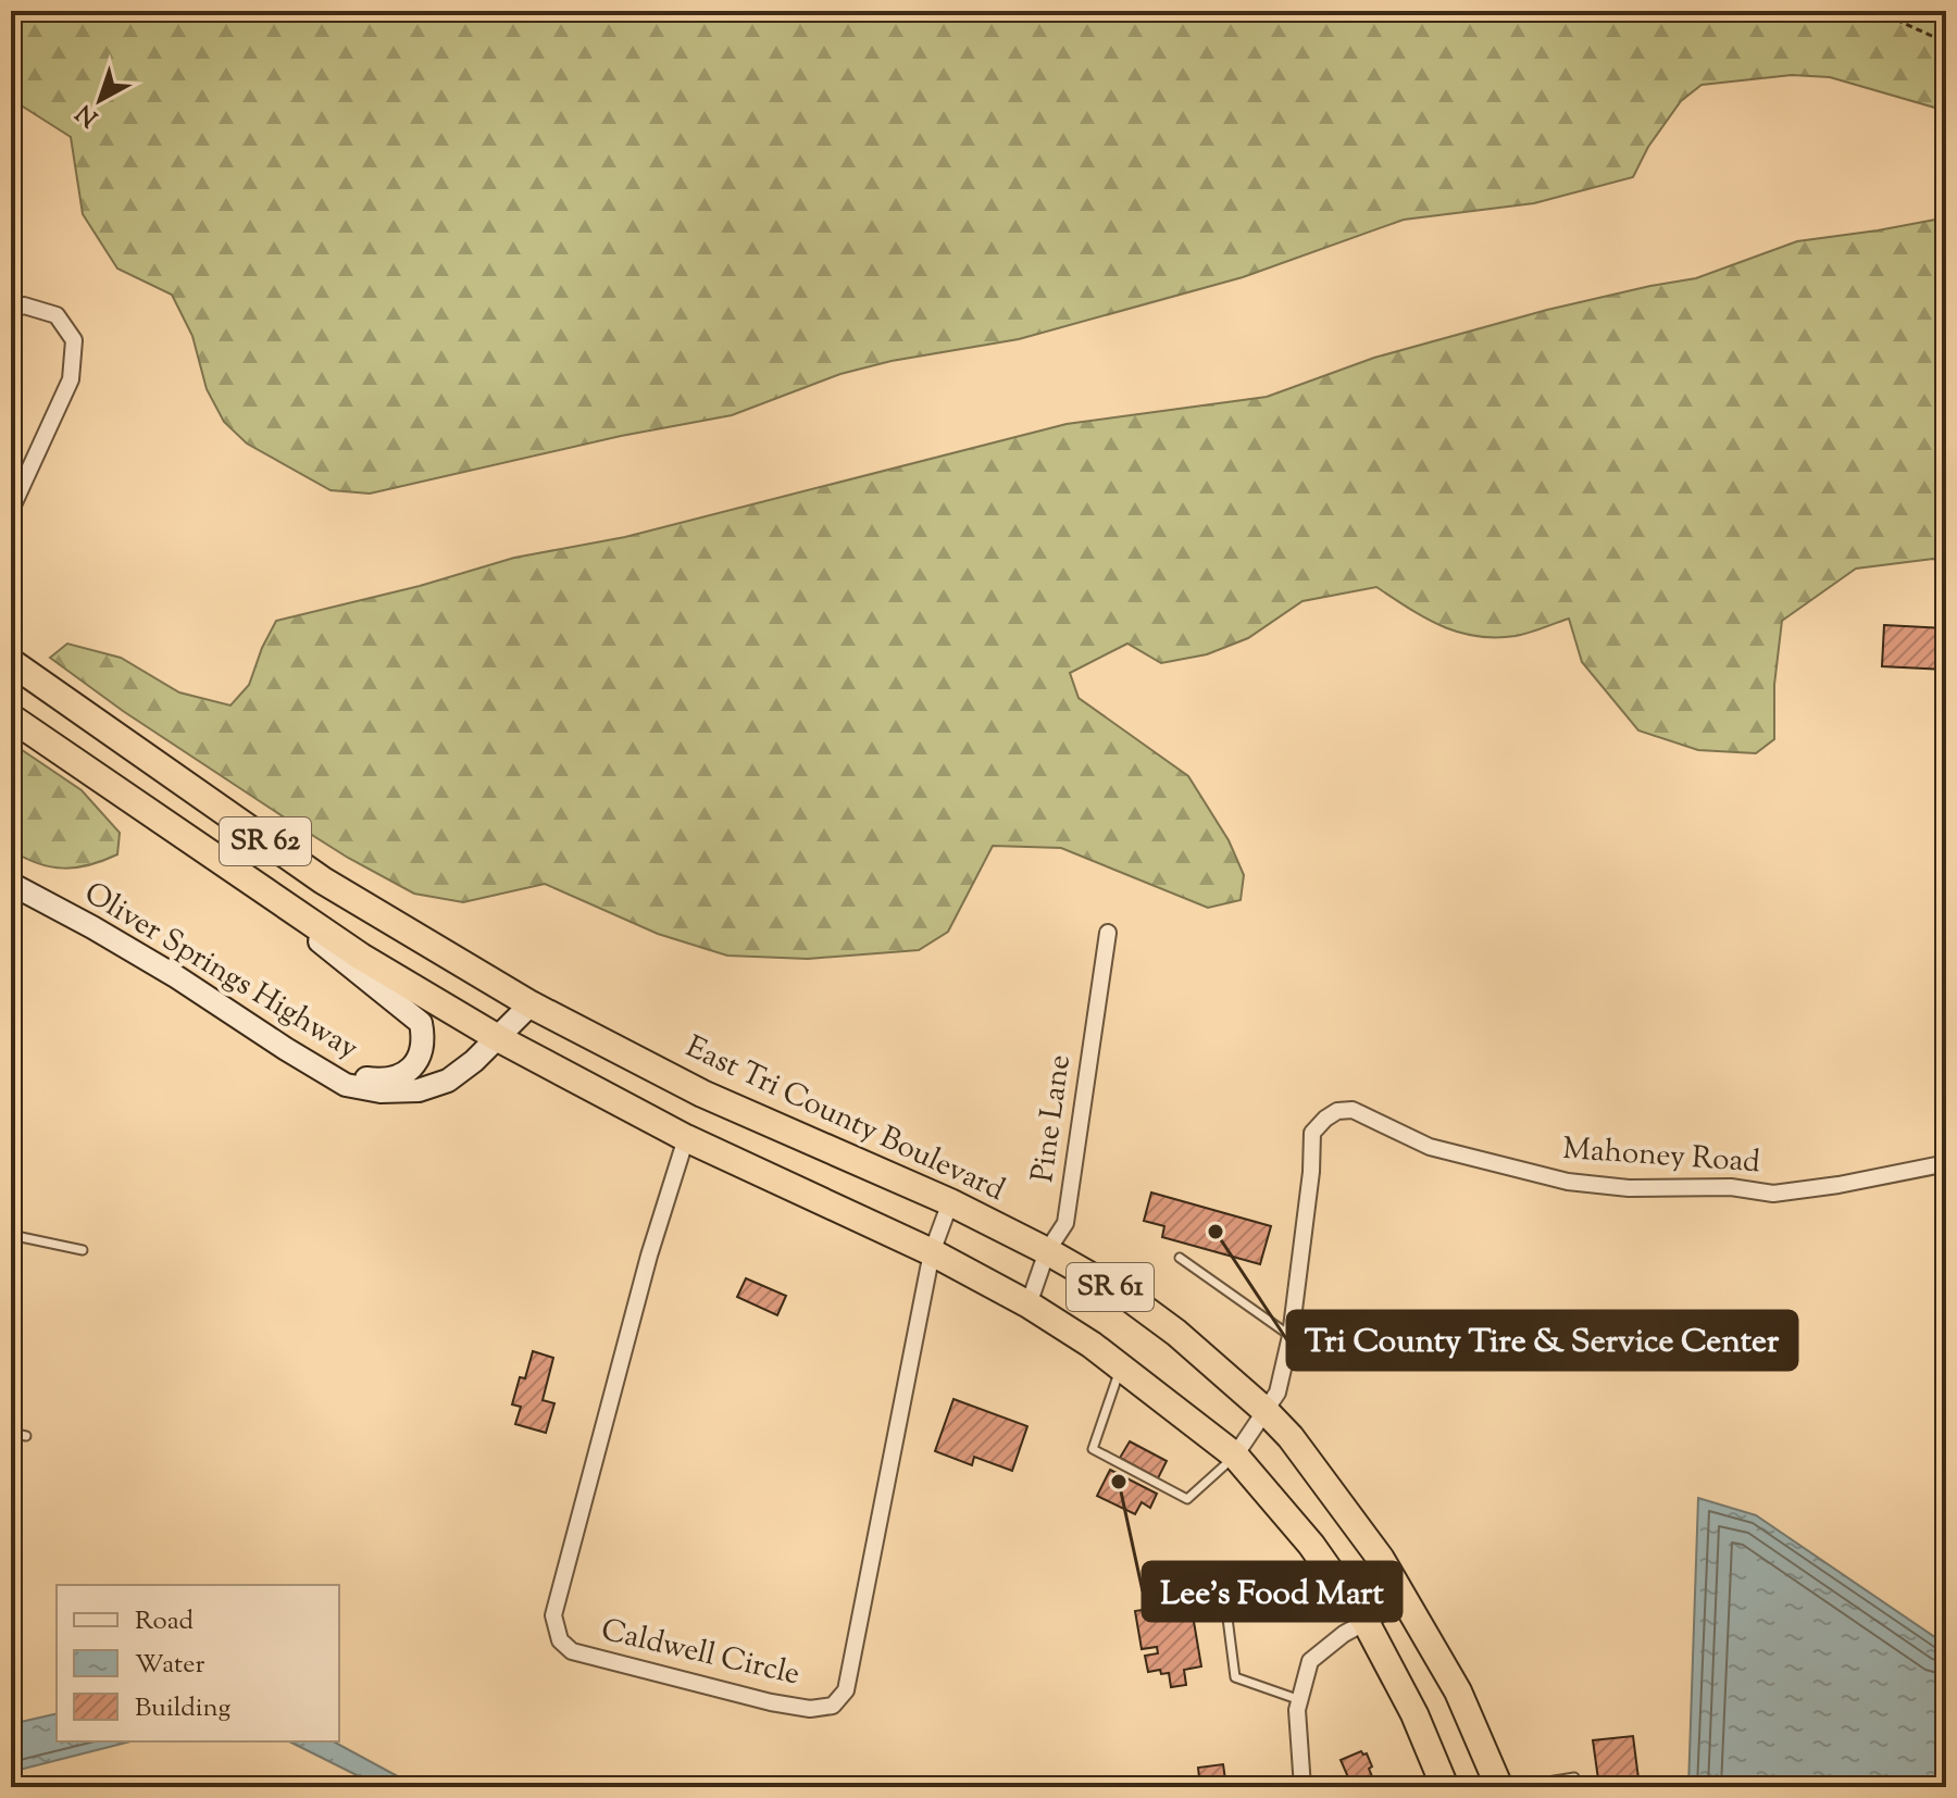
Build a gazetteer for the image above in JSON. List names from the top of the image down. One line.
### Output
{"streets":{"highway":["SR 62","East Tri County Boulevard","SR 61"],"main road":["Oliver Springs Highway"],"street":["Pine Lane","Mahoney Road","Caldwell Circle"]},"crossings":[["SR 62","Oliver Springs Highway"],["SR 62","SR 61"],["Oliver Springs Highway","East Tri County Boulevard"],["Oliver Springs Highway","SR 61"],["Pine Lane","East Tri County Boulevard"],["Pine Lane","SR 61"],["East Tri County Boulevard","Mahoney Road"],["East Tri County Boulevard","Caldwell Circle"],["Mahoney Road","SR 61"],["SR 61","Caldwell Circle"]],"places":["Tri County Tire & Service Center","Lee's Food Mart"],"legend":["Road","Water","Building"],"north":"bottom left"}
